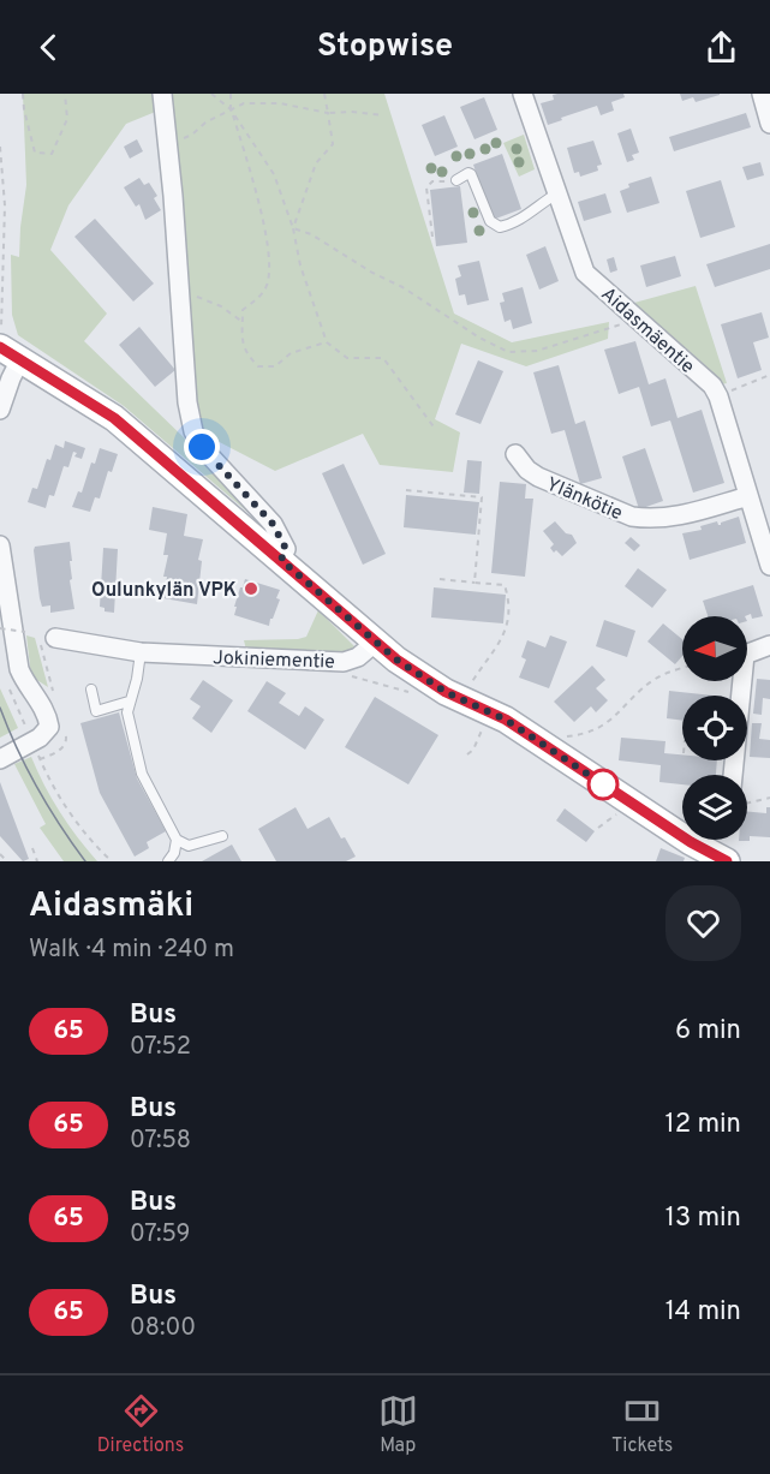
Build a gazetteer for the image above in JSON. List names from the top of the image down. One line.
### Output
{"streets":{"street":["Aidasmäentie","Ylänkötie","Jokiniementie"]},"crossings":[["Aidasmäentie","Ylänkötie"]],"places":["Oulunkylän VPK"],"lines":["bus line 65"],"north":"left","page":{"header":"Stopwise","heading":["Aidasmäki","Walk · 4 min · 240 m"],"list":[{"mark":"65","name":"Bus","note":"07:52","value":"6 min"},{"mark":"65","name":"Bus","note":"07:58","value":"12 min"},{"mark":"65","name":"Bus","note":"07:59","value":"13 min"},{"mark":"65","name":"Bus","note":"08:00","value":"14 min"}],"tabs":["Directions","Map","Tickets"]}}
